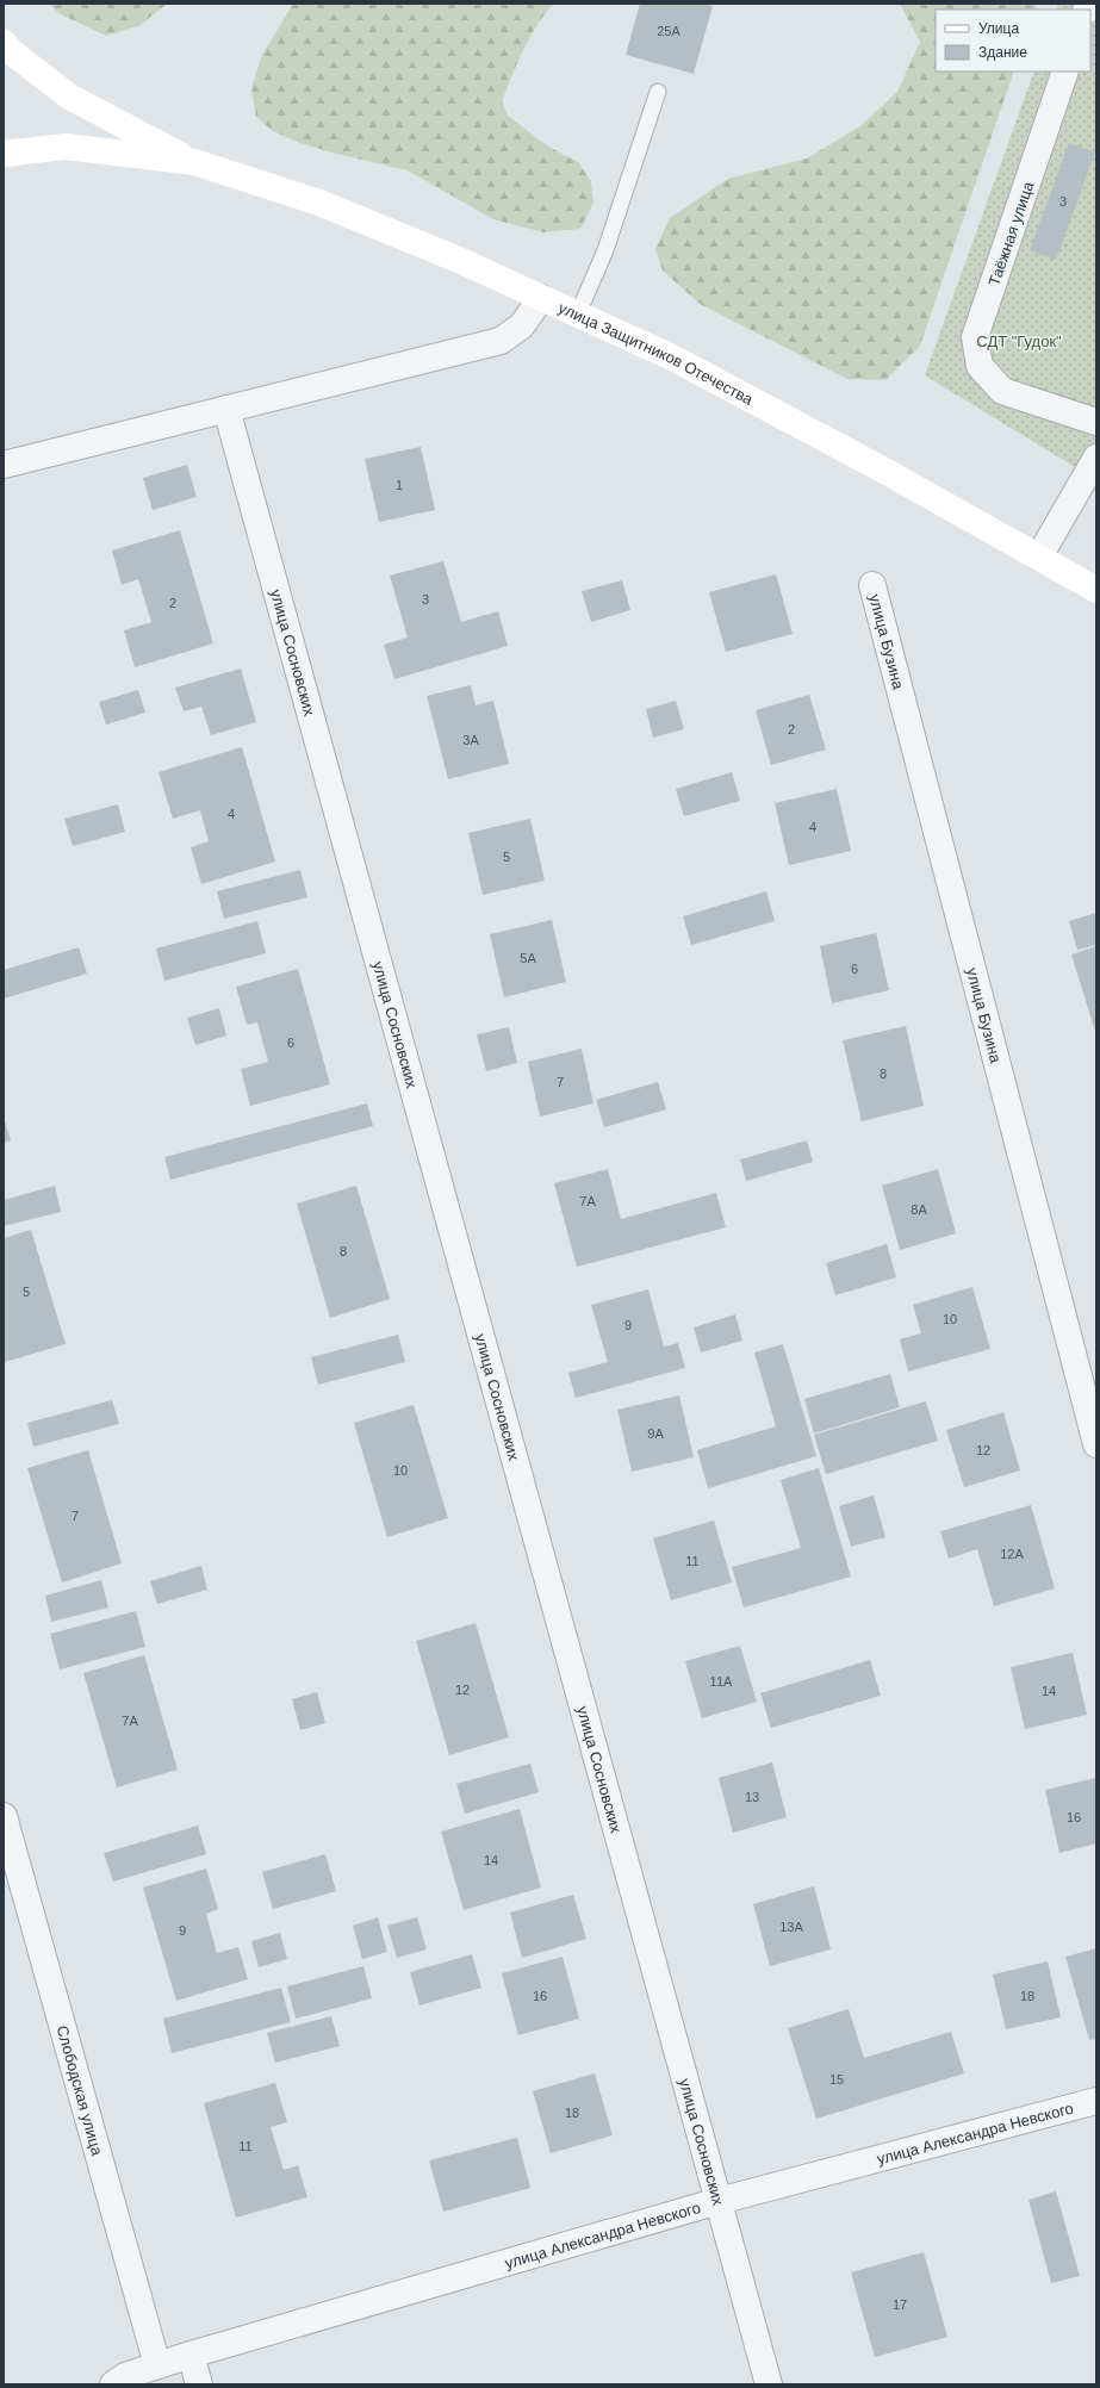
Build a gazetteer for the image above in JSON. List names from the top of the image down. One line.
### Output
{"streets":{"main road":["улица Защитников Отечества"],"street":["Таёжная улица","улица Бузина","улица Сосновских","Слободская улица","улица Александра Невского"]},"crossings":[["улица Сосновских","улица Александра Невского"],["Слободская улица","улица Александра Невского"]],"parks":["СДТ \"Гудок\""],"house_numbers":["25А","3","1","3","2","2","3А","4","4","5","5А","6","6","8","7","7А","8А","8","5","10","9","9А","12","10","7","12А","11","11А","12","14","7А","13","16","14","13А","9","16","18","15","18","11","17"],"legend":["Улица","Здание"]}
